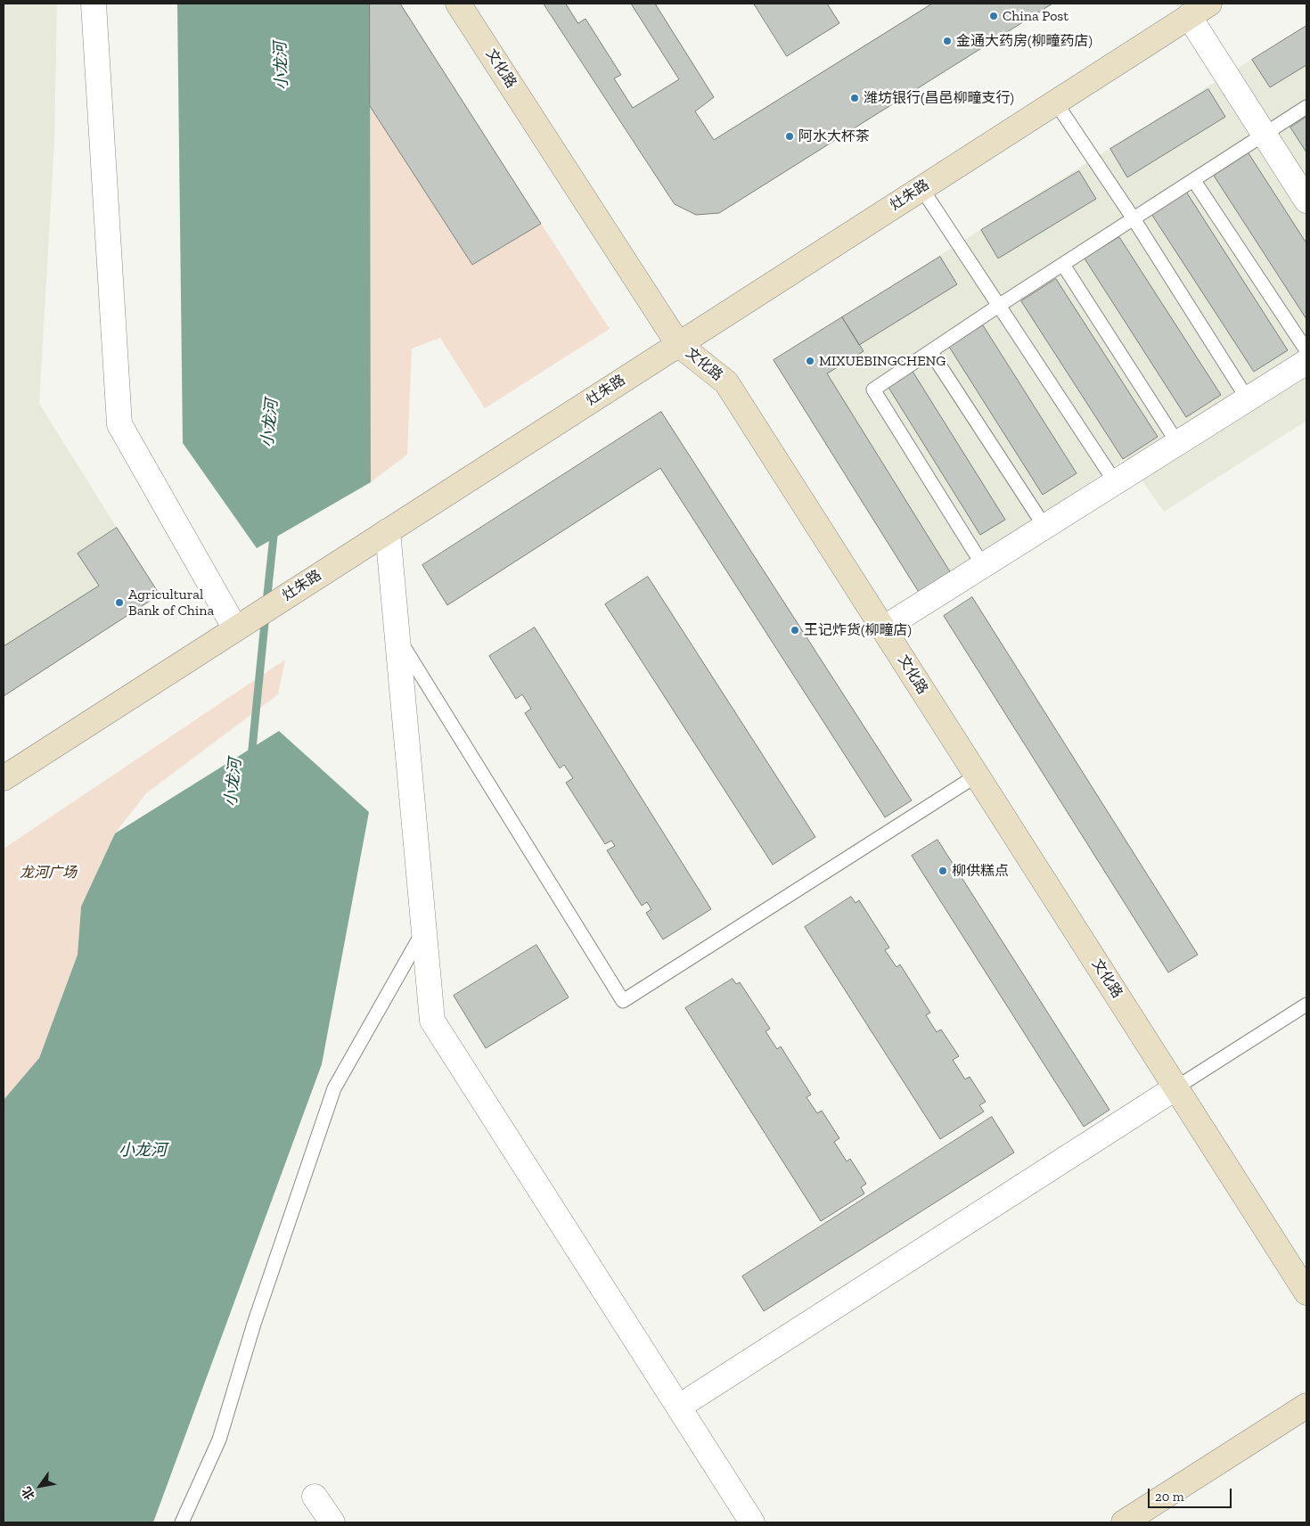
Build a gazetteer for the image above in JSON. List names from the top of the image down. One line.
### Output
{"streets":{"street":["文化路","灶朱路"]},"crossings":[["文化路","灶朱路"]],"water":["小龙河"],"parks":["龙河广场"],"places":["China Post","金通大药房(柳疃药店)","潍坊银行(昌邑柳疃支行)","阿水大杯茶","MIXUEBINGCHENG","Agricultural Bank of China","王记炸货(柳疃店)","柳供糕点"],"scale_bar":"20 m","north":"bottom left"}
